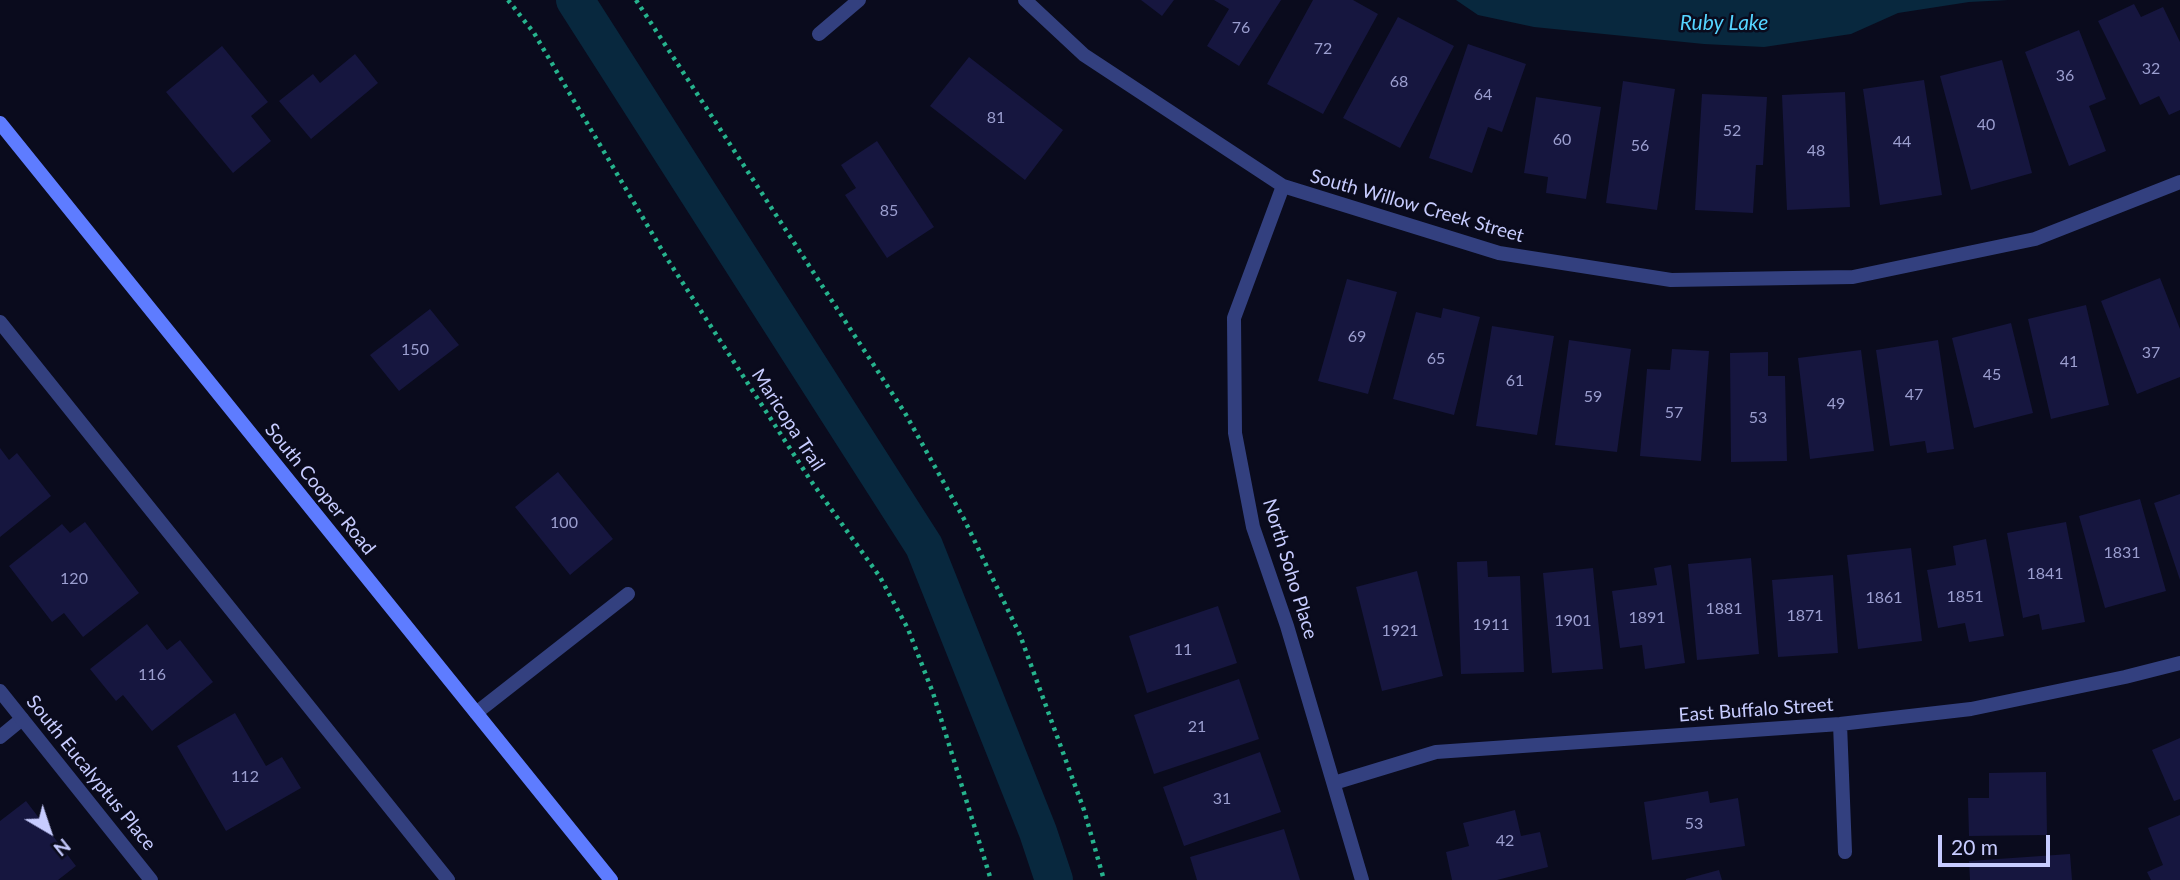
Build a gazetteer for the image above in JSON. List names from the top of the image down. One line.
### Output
{"streets":{"main road":["South Cooper Road"],"street":["South Willow Creek Street","North Soho Place","East Buffalo Street","South Eucalyptus Place"],"path":["Maricopa Trail"]},"crossings":[["South Willow Creek Street","North Soho Place"],["North Soho Place","East Buffalo Street"]],"water":["Ruby Lake"],"house_numbers":["76","72","32","36","68","64","81","40","52","60","44","56","48","85","69","150","37","65","41","45","61","47","59","49","57","53","100","1831","1841","120","1851","1861","1881","1871","1891","1901","1911","1921","11","116","21","112","31","53","42"],"scale_bar":"20 m","north":"bottom right"}
